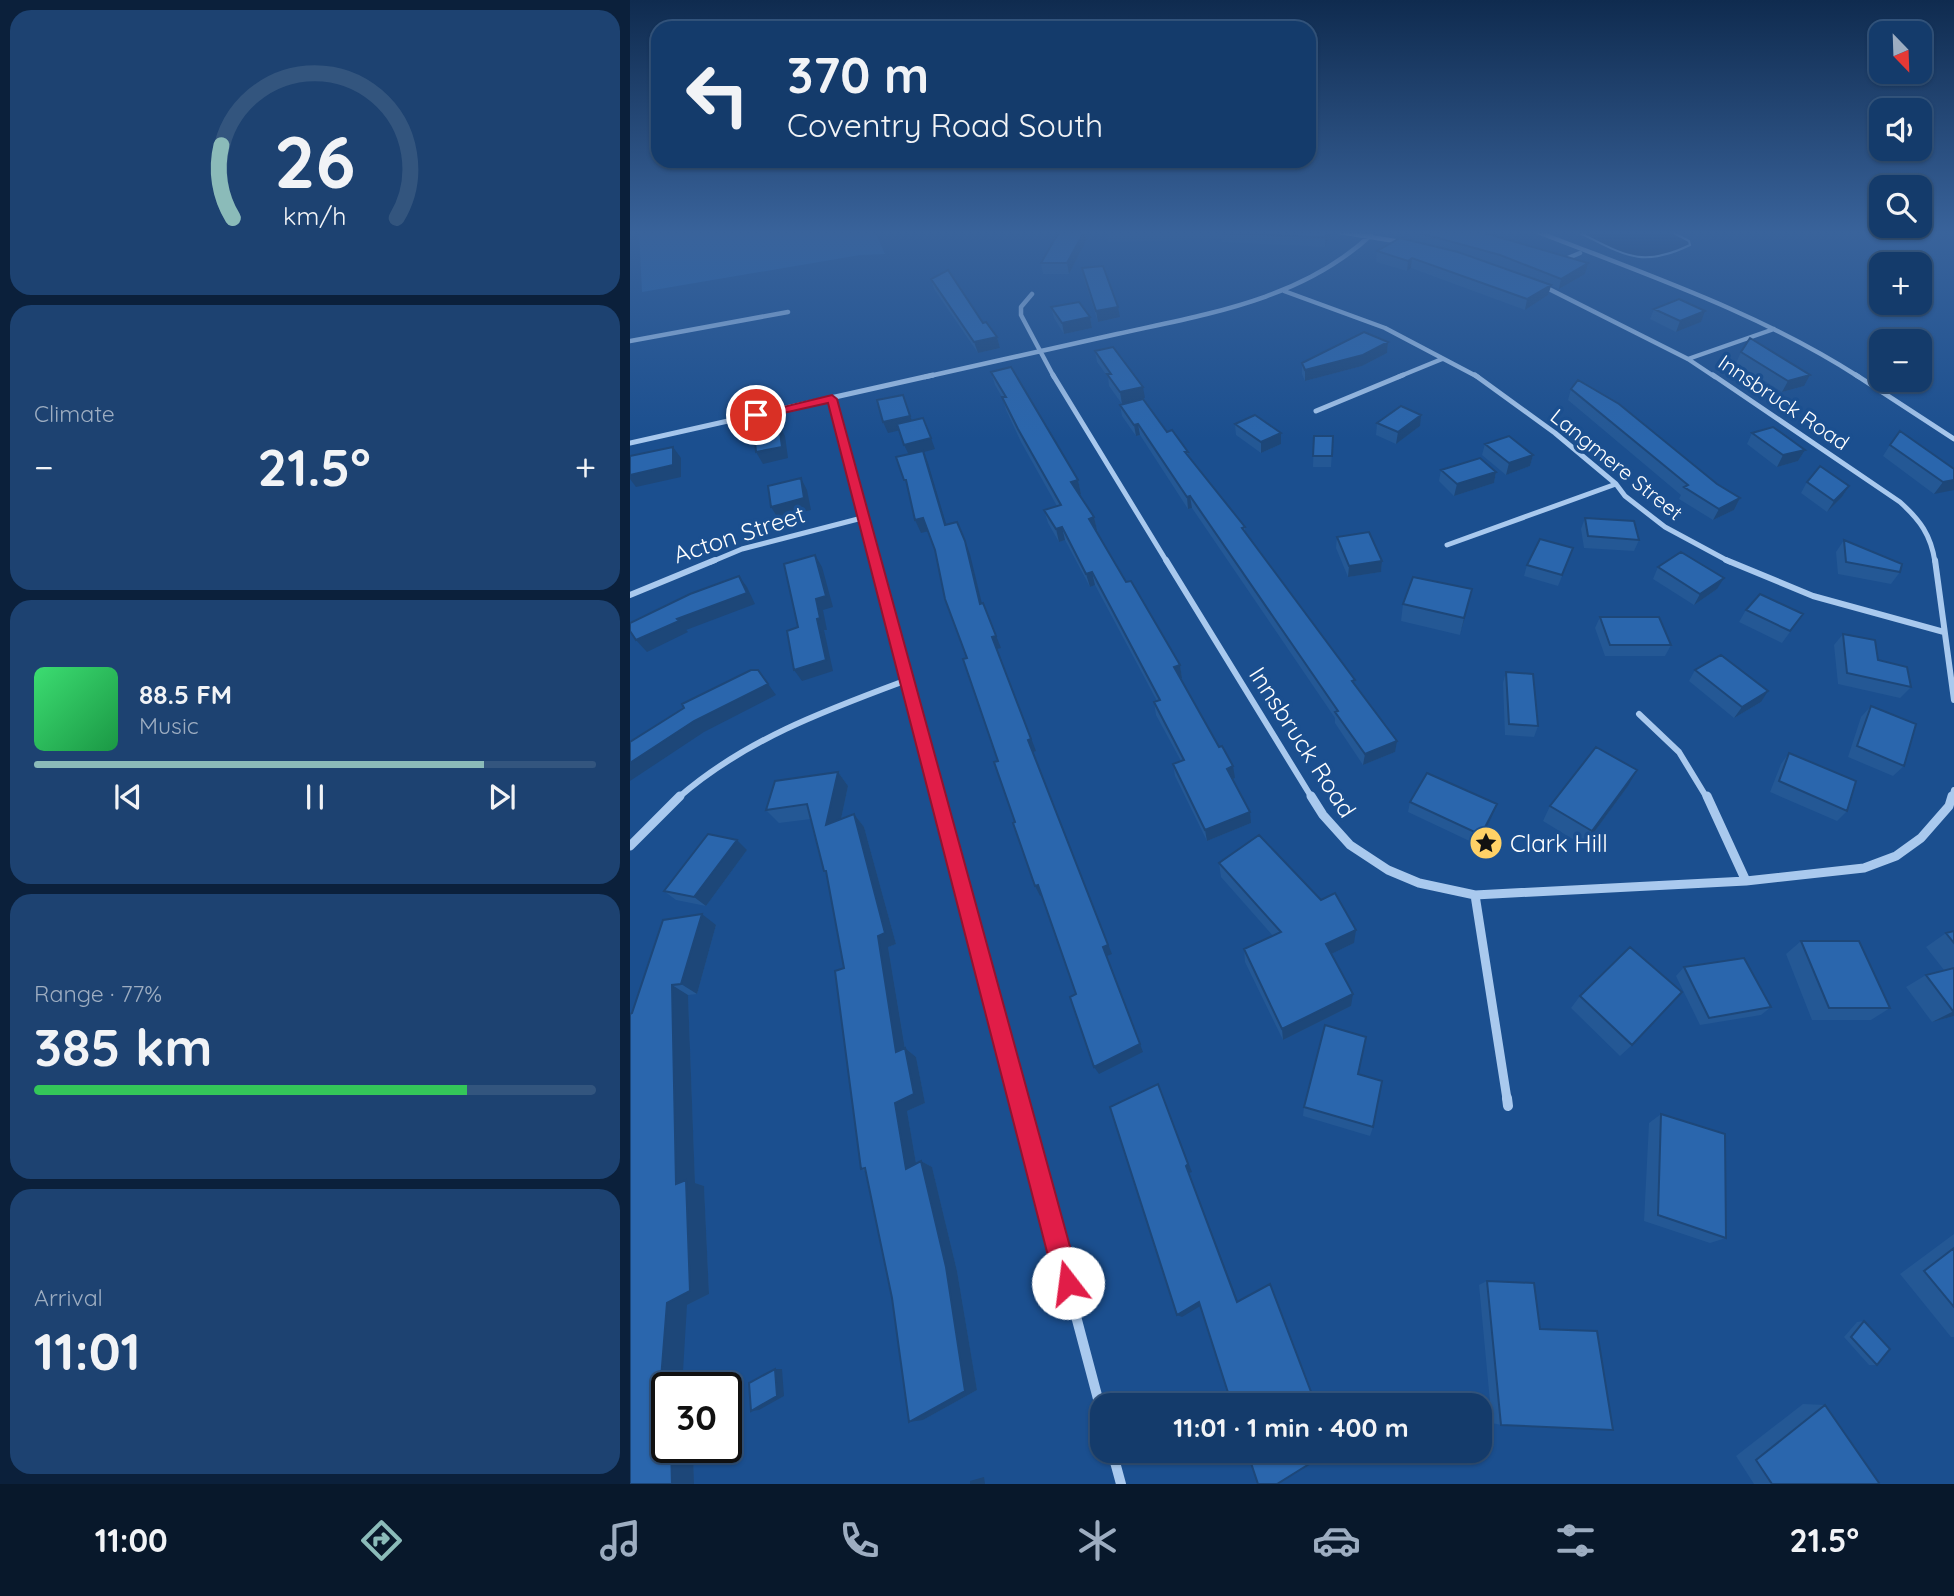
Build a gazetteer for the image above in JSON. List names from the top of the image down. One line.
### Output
{"streets":{"street":["Innsbruck Road","Langmere Street","Acton Street"]},"crossings":[["Innsbruck Road","Langmere Street"]],"places":{"place":["Clark Hill"]},"north":"bottom right","page":{"map_buttons":["+","−"],"turn":["370 m","Coventry Road South"],"tile":["Climate",["Range · 77%","385 km"],["Arrival","11:01"]],"heat":["−","21.5°","+"],"song":["88.5 FM","Music"],"limit":"30","trip":"11:01 · 1 min · 400 m","tabs":["11:00","21.5°"],"gauge":["26","km/h"]}}
